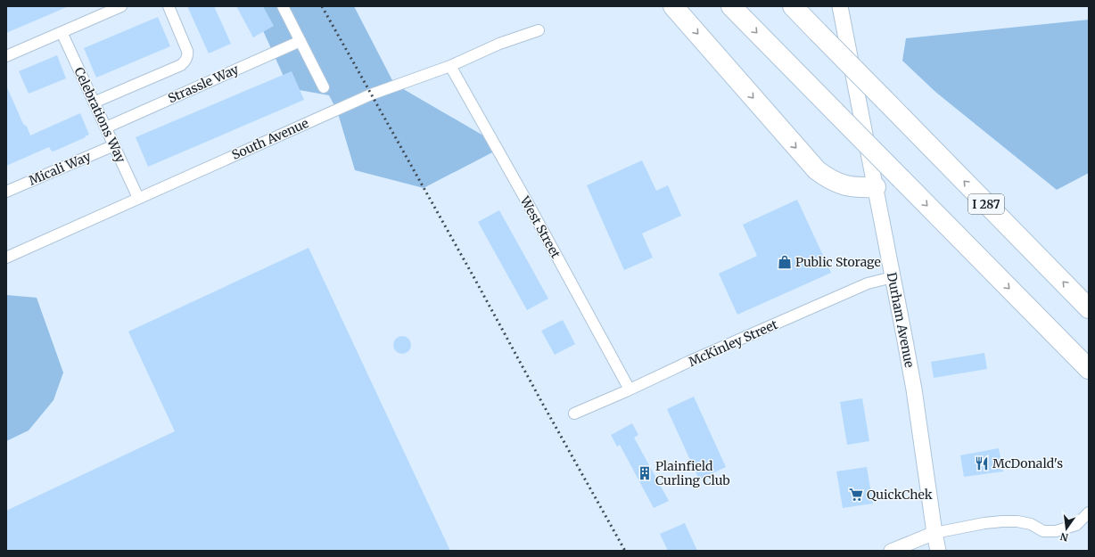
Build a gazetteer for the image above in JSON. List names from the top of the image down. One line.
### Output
{"streets":{"highway":["I 287"],"main road":["Durham Avenue"],"street":["Strassle Way","Celebrations Way","South Avenue","Micali Way","West Street","McKinley Street"]},"crossings":[["Strassle Way","Celebrations Way"],["Celebrations Way","South Avenue"],["Celebrations Way","Micali Way"],["South Avenue","West Street"],["West Street","McKinley Street"],["Durham Avenue","McKinley Street"]],"places":{"shop":["Public Storage"],"restaurant":["McDonald's"],"building":["Plainfield Curling Club"],"supermarket":["QuickChek"]},"north":"bottom"}
